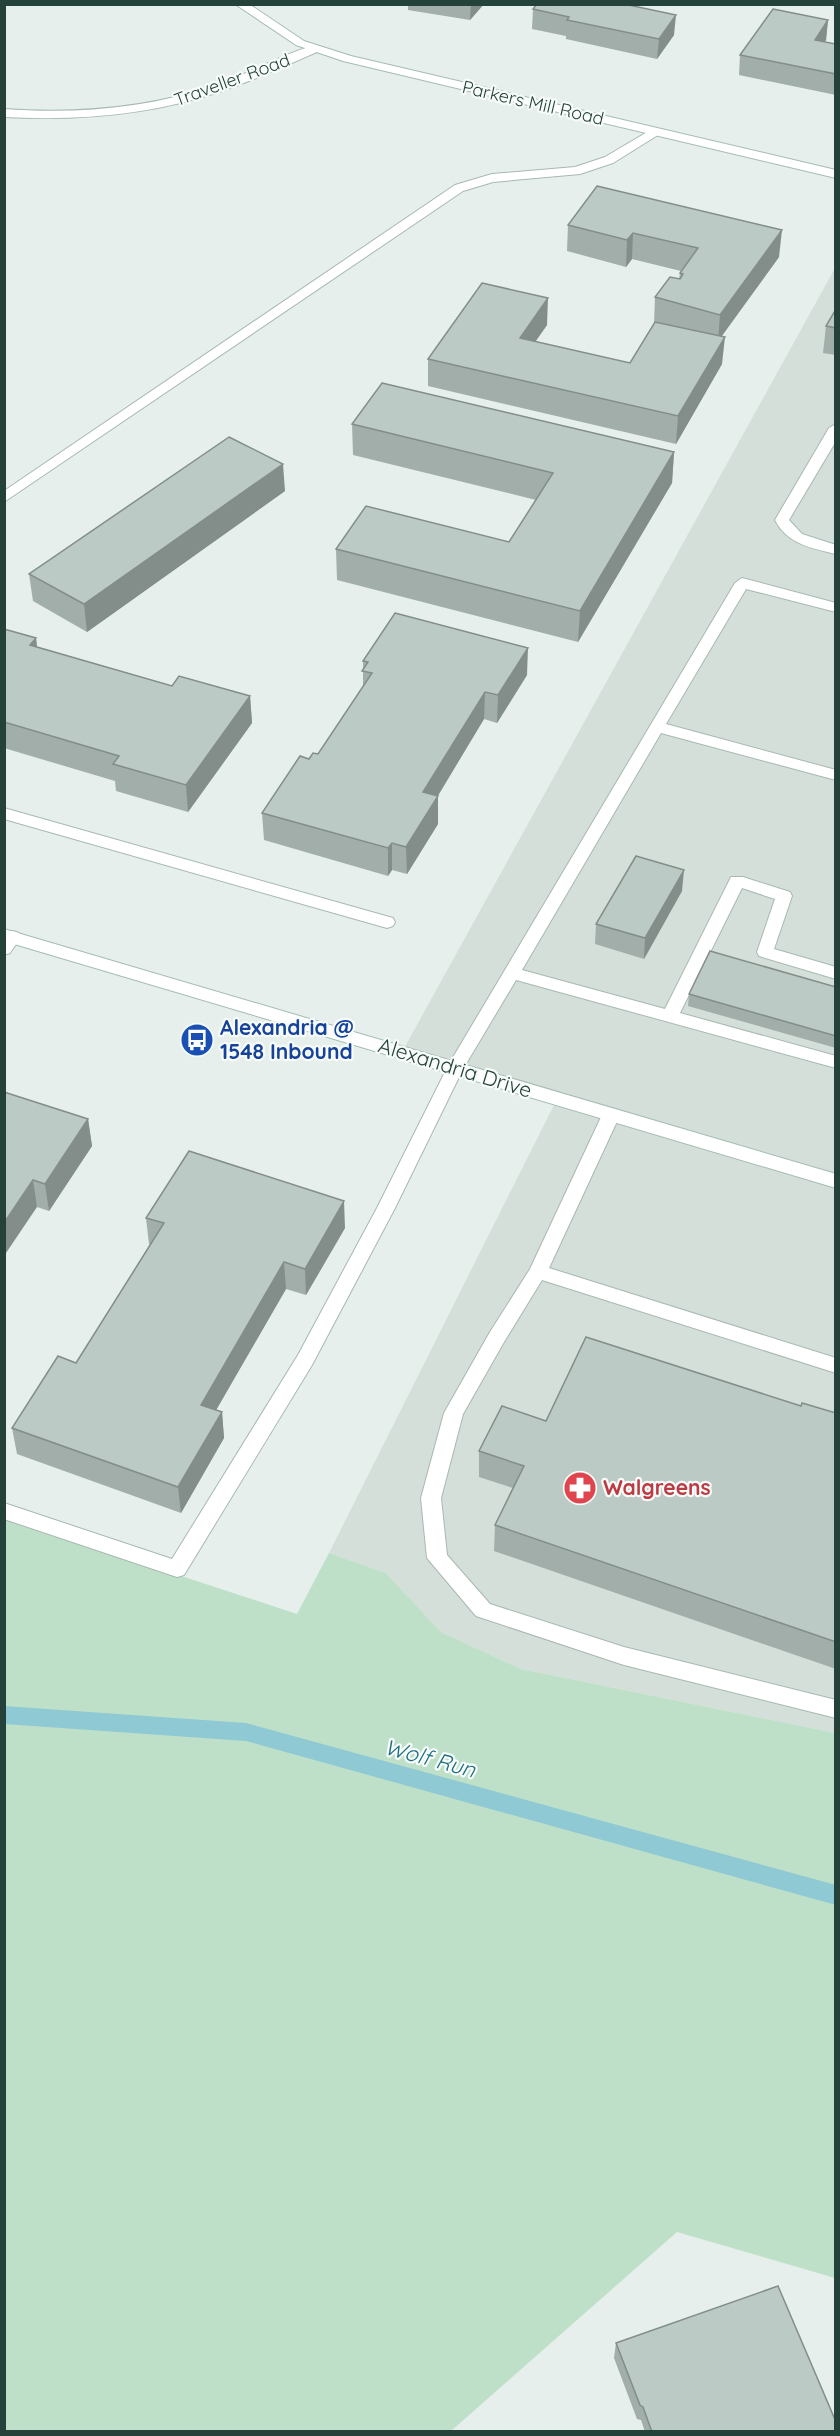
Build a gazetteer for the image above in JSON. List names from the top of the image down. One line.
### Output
{"streets":{"main road":["Traveller Road","Parkers Mill Road","Alexandria Drive"]},"crossings":[["Traveller Road","Parkers Mill Road"]],"water":["Wolf Run"],"places":{"bus stop":["Alexandria @ 1548 Inbound"],"pharmacy":["Walgreens"]}}
